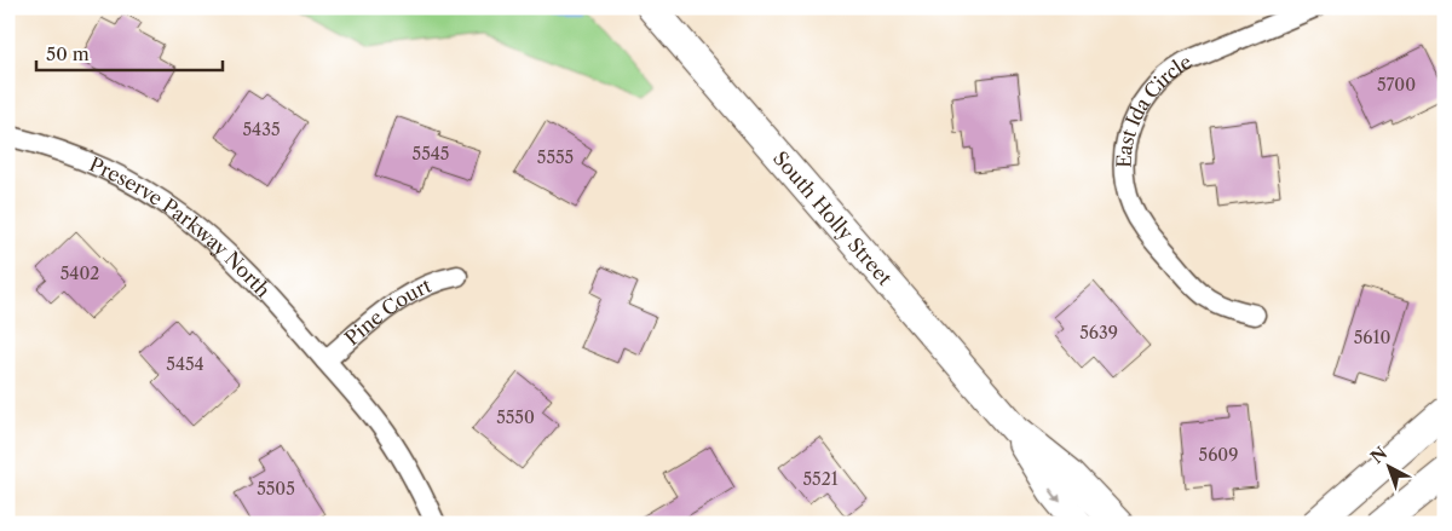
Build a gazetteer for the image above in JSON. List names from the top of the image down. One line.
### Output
{"streets":{"street":["East Ida Circle","South Holly Street","Preserve Parkway North","Pine Court"]},"crossings":[["Preserve Parkway North","Pine Court"]],"house_numbers":["5700","5435","5545","5555","5402","5639","5610","5454","5550","5609","5521","5505"],"scale_bar":"50 m","north":"top left"}
